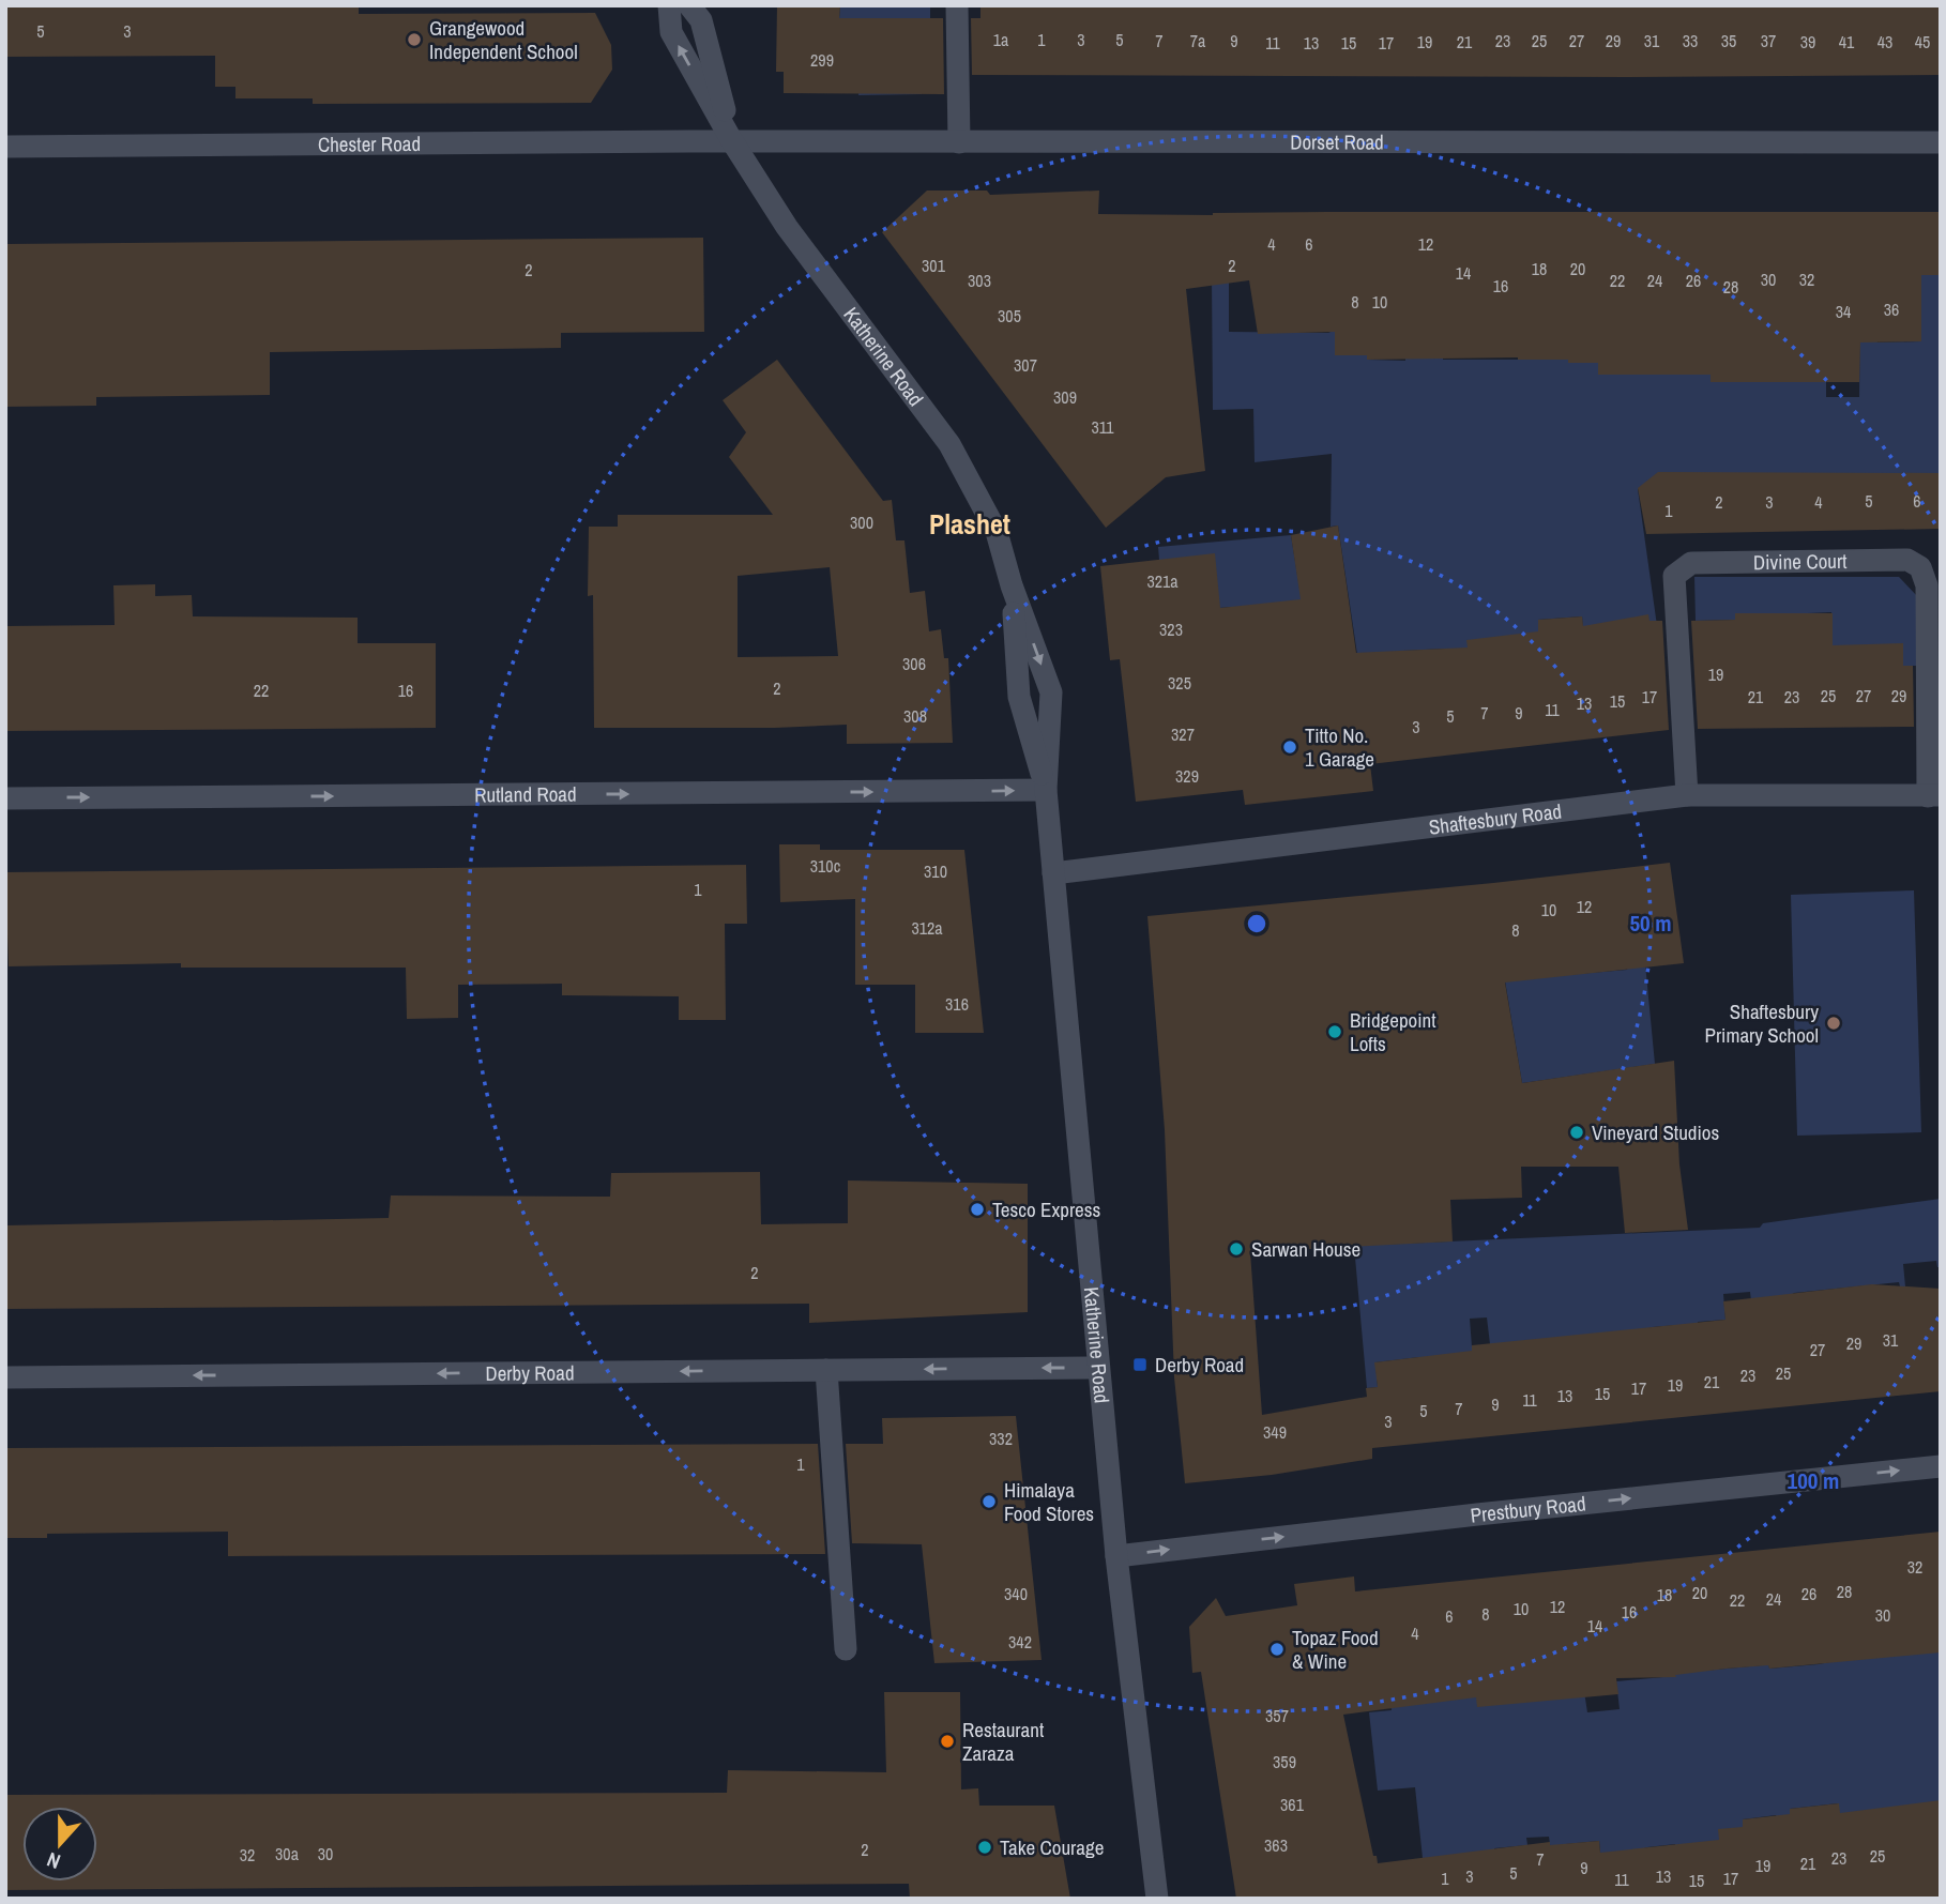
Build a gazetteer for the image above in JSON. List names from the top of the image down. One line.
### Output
{"streets":{"street":["Dorset Road","Chester Road","Katherine Road","Divine Court","Rutland Road","Shaftesbury Road","Derby Road","Prestbury Road"]},"crossings":[["Dorset Road","Chester Road"],["Dorset Road","Katherine Road"],["Chester Road","Katherine Road"],["Katherine Road","Rutland Road"],["Katherine Road","Shaftesbury Road"],["Katherine Road","Derby Road"],["Katherine Road","Prestbury Road"],["Divine Court","Shaftesbury Road"]],"one_way":["Rutland Road","Derby Road","Prestbury Road"],"districts":["Plashet"],"places":{"other":["Grangewood Independent School","Titto No. 1 Garage","Shaftesbury Primary School","Bridgepoint Lofts","Vineyard Studios","Tesco Express","Sarwan House","Himalaya Food Stores","Topaz Food & Wine","Restaurant Zaraza","Take Courage"],"transit":["Derby Road"]},"house_numbers":["5","3","1a","1","3","5","7","7a","9","23","25","27","29","31","33","35","37","19","21","39","41","43","45","11","13","15","17","299","4","6","12","301","2","18","20","2","14","30","32","303","22","24","26","16","28","8","10","36","34","305","307","309","311","5","6","2","3","4","1","300","321a","323","306","19","325","2","22","16","25","27","29","17","21","23","15","13","11","7","9","308","5","3","327","329","310c","310","1","12","10","312a","8","316","2","31","29","27","25","23","21","19","17","15","13","11","9","7","5","3","349","332","1","32","28","20","340","26","18","24","22","12","10","16","8","30","6","14","4","342","357","359","361","363","2","30a","30","32","25","23","7","21","19","9","5","3","13","1","17","11","15"],"north":"bottom","rings":["50 m","100 m"]}
